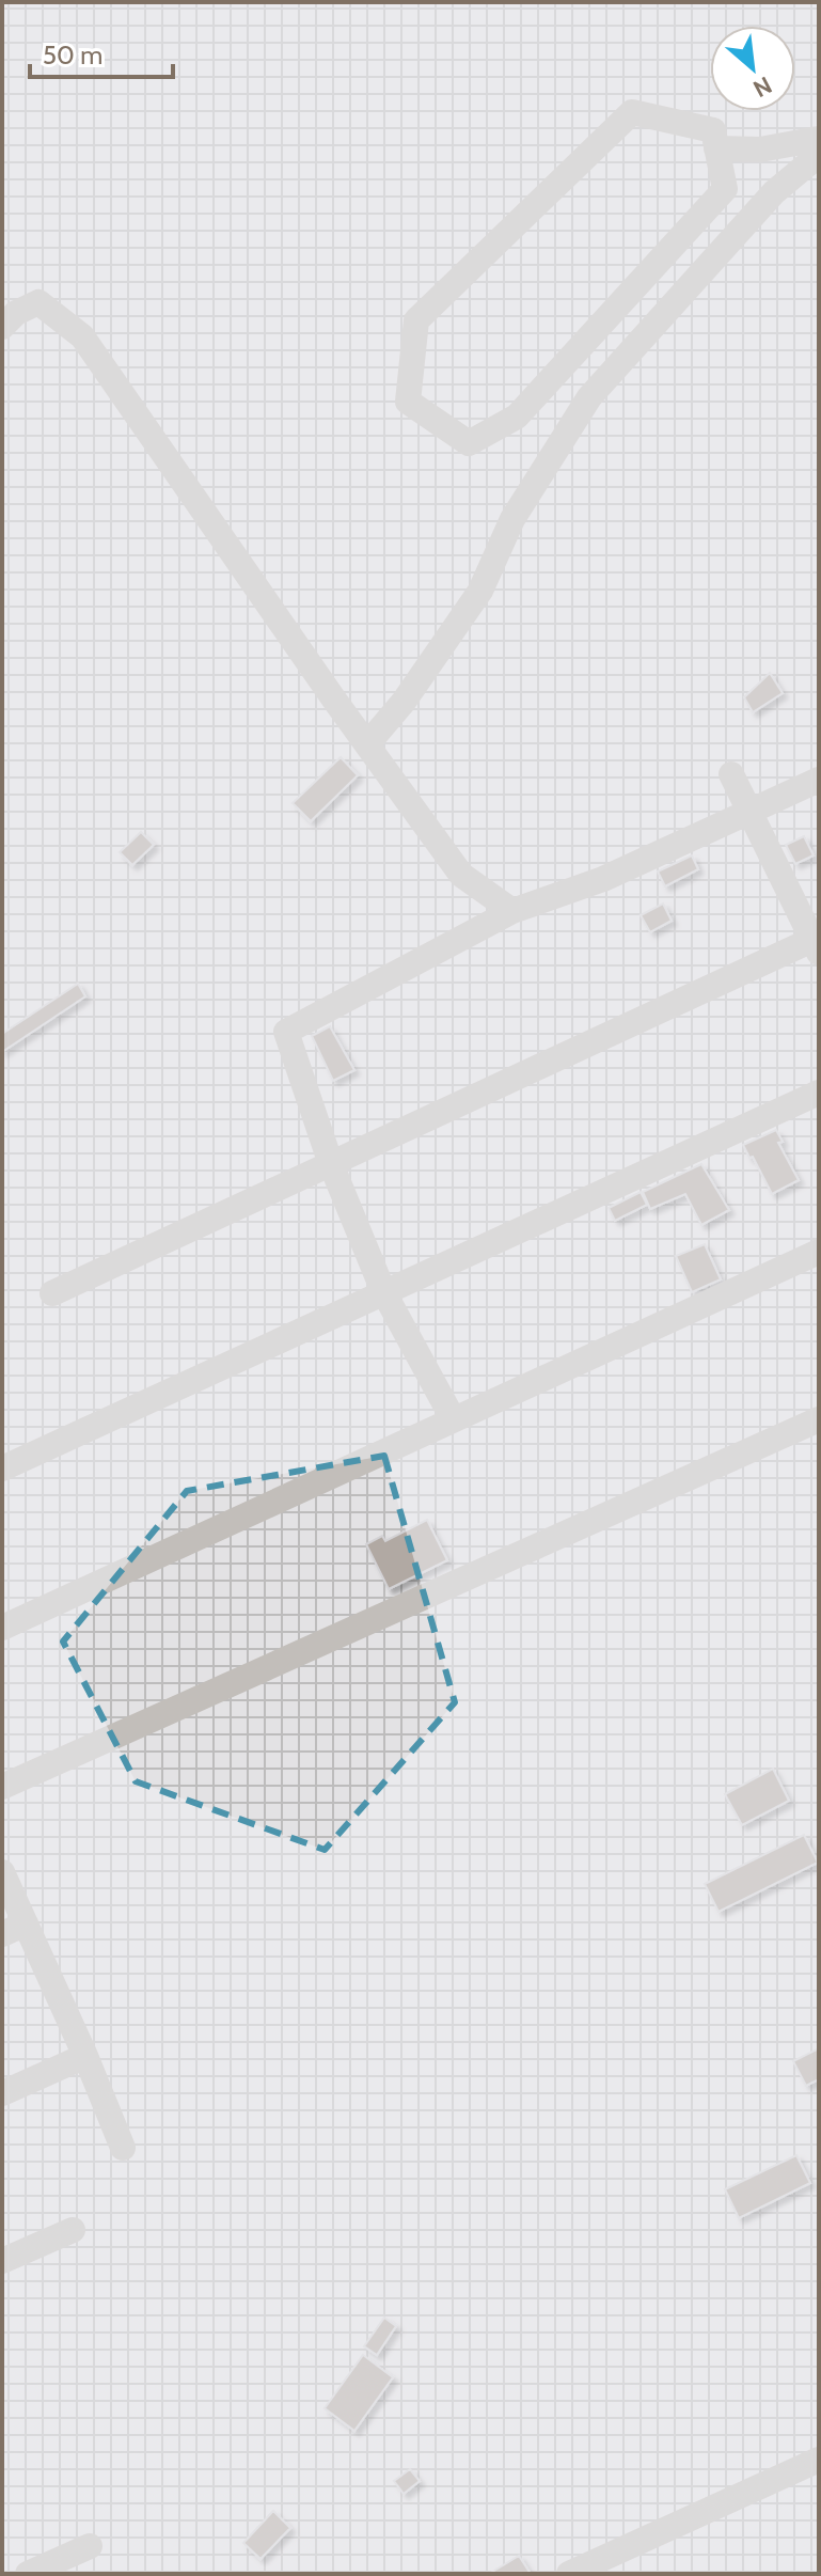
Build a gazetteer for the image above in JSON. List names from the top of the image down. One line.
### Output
{"scale_bar":"50 m","north":"bottom right"}
